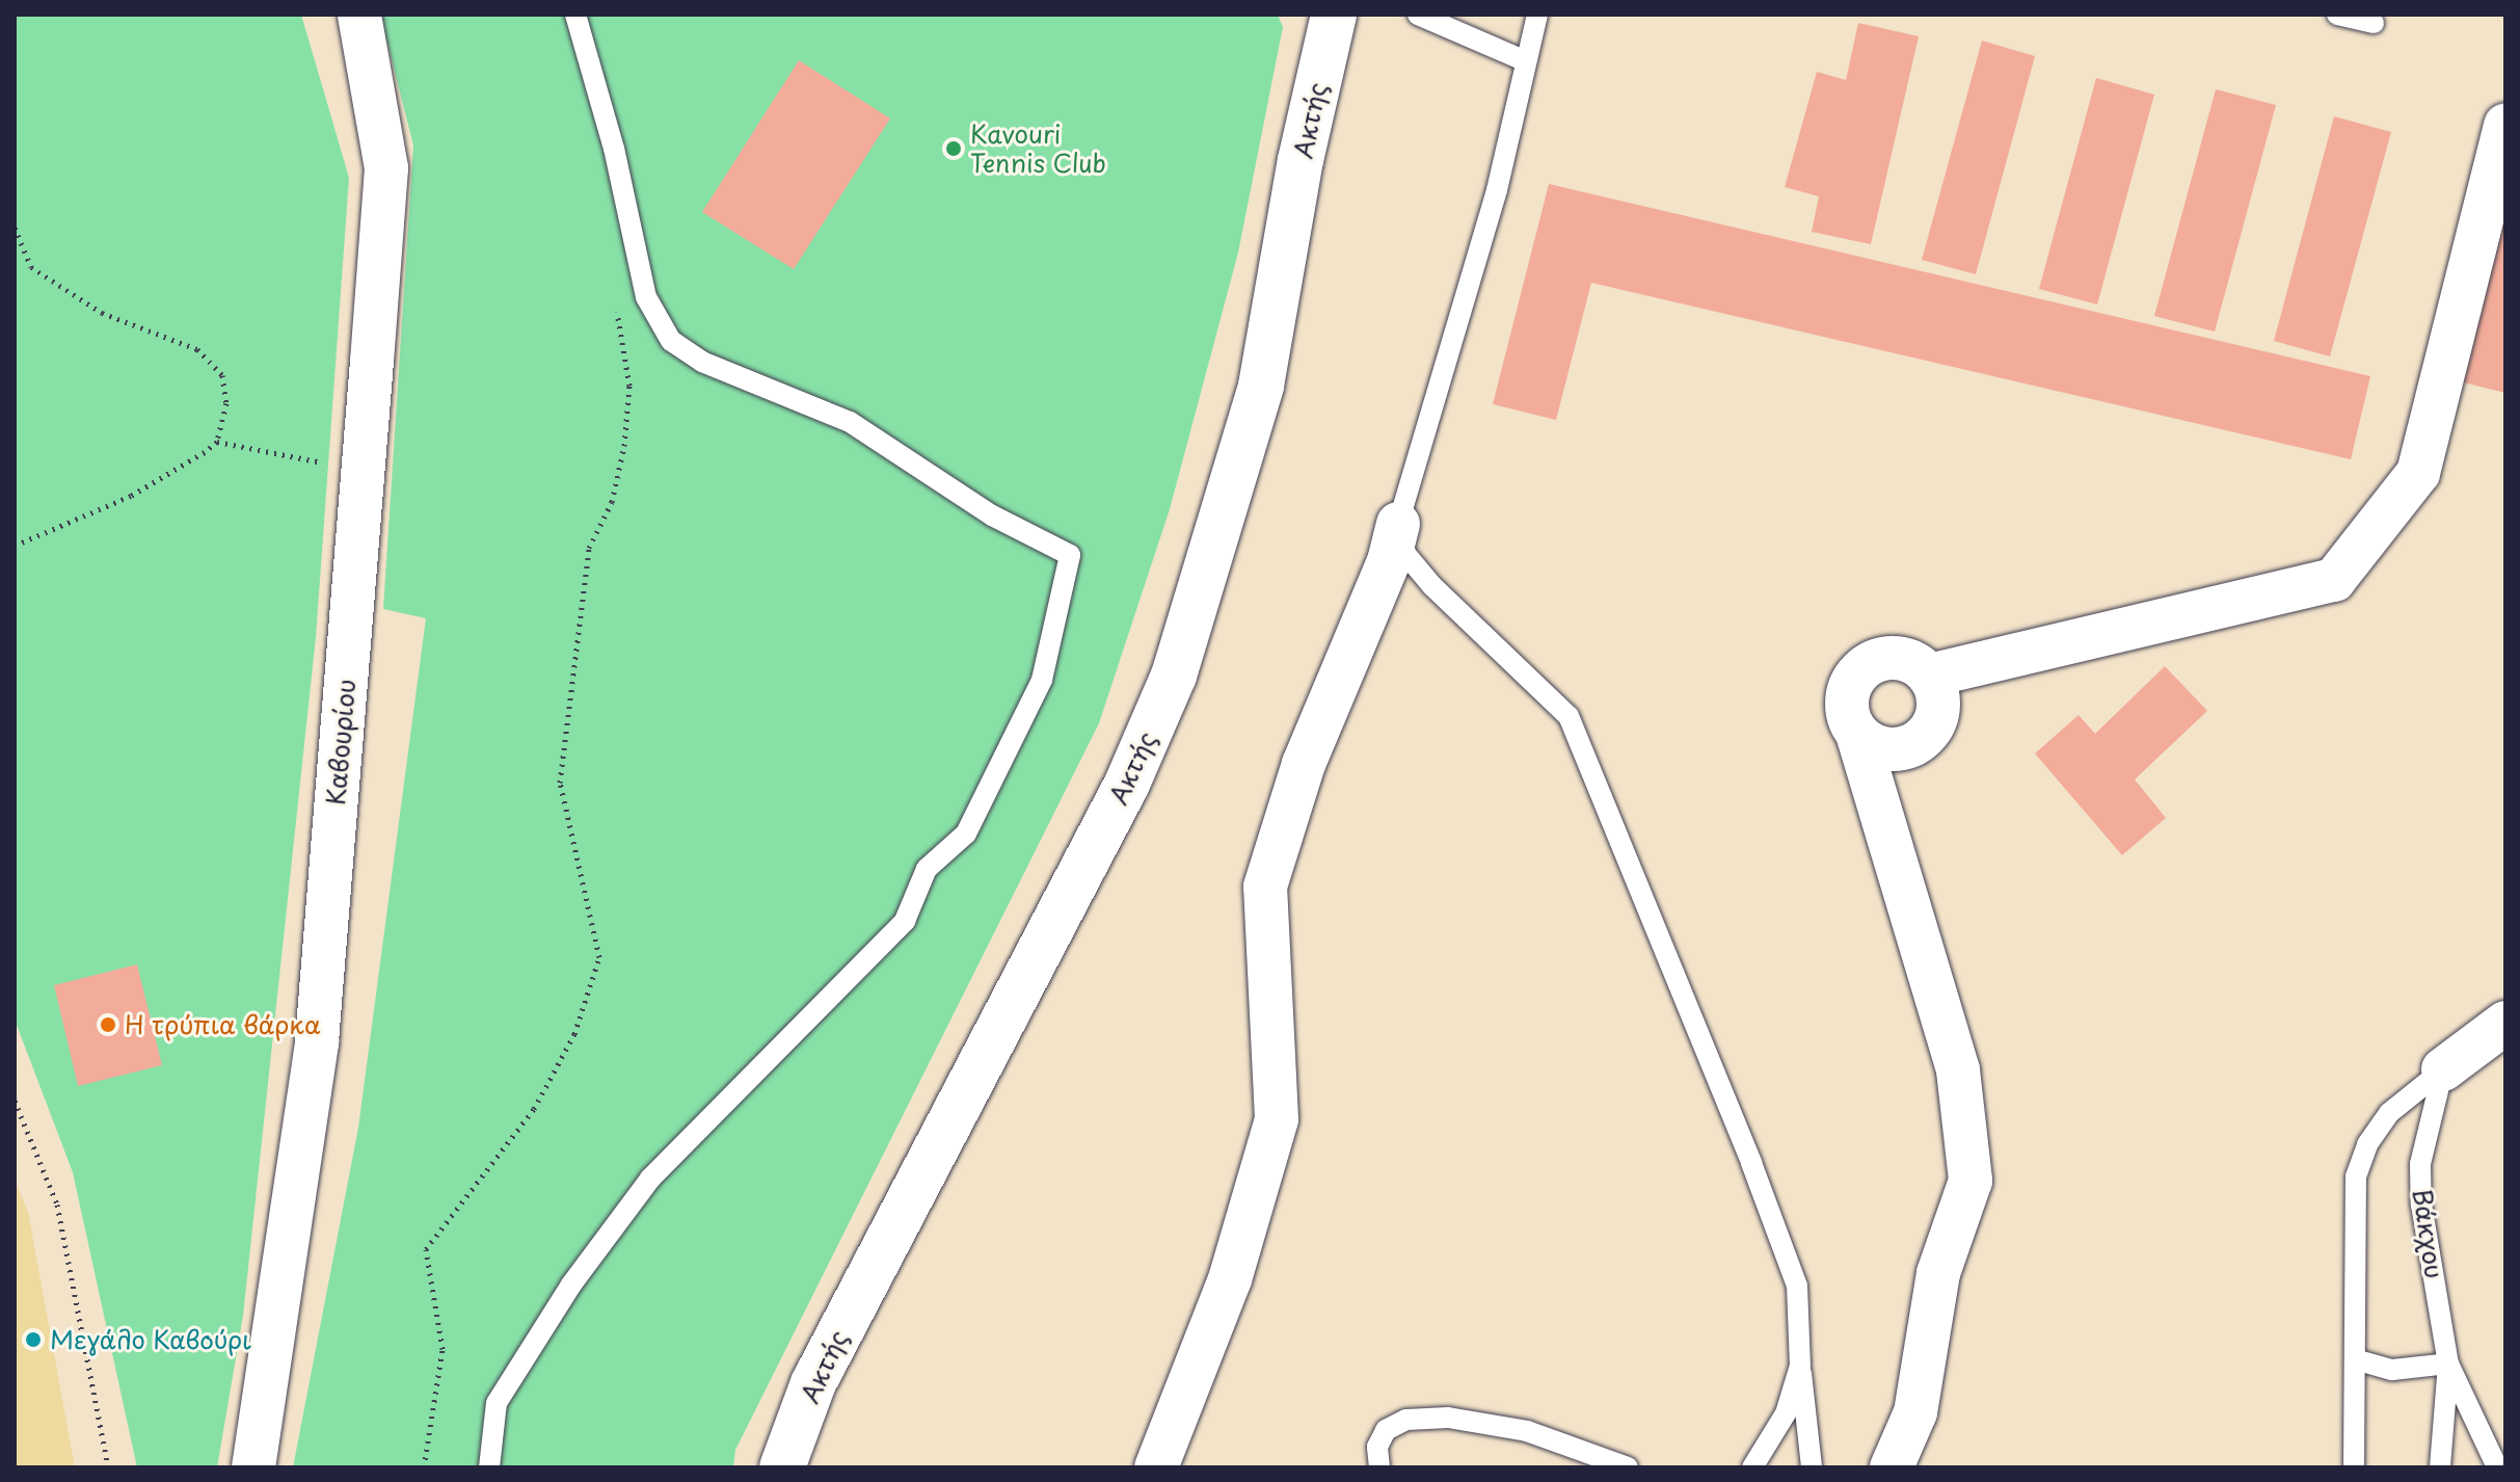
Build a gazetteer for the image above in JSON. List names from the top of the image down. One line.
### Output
{"streets":{"street":["Ακτής","Καβουρίου"],"lane":["Βάκχου"]},"places":["Kavouri Tennis Club","Η τρύπια βάρκα","Μεγάλο Καβούρι"]}
